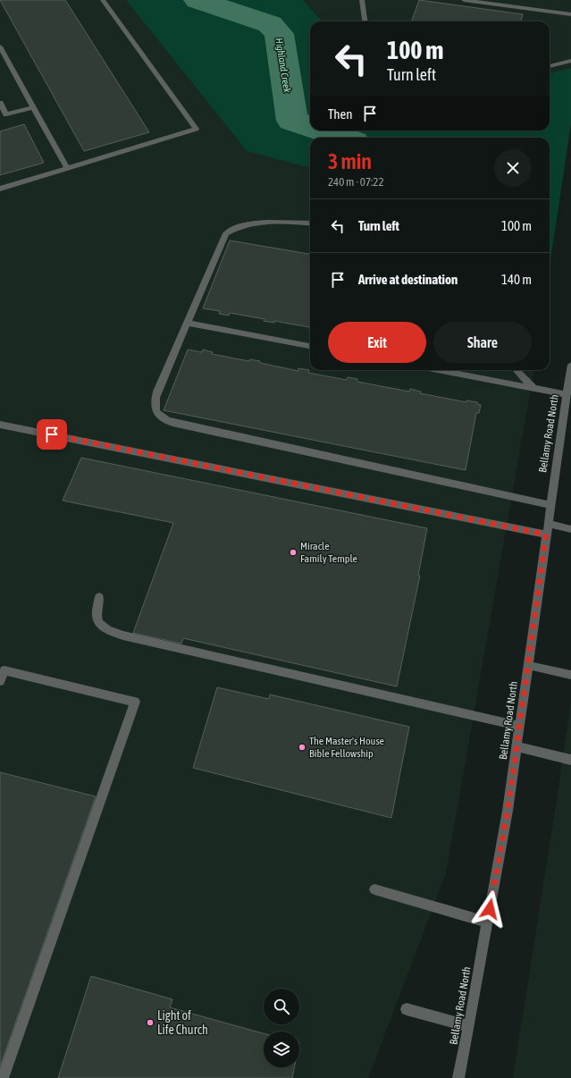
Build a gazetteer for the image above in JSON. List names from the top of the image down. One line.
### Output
{"streets":{"street":["Bellamy Road North"]},"water":["Highland Creek"],"places":["Miracle Family Temple","The Master's House Bible Fellowship","Light of Life Church"],"page":{"turn":["100 m","Turn left"],"then":"Then","heading":["3 min","240 m · 07:22"],"list":[{"name":"Turn left","value":"100 m"},{"name":"Arrive at destination","value":"140 m"}],"buttons":["Exit","Share"]}}
